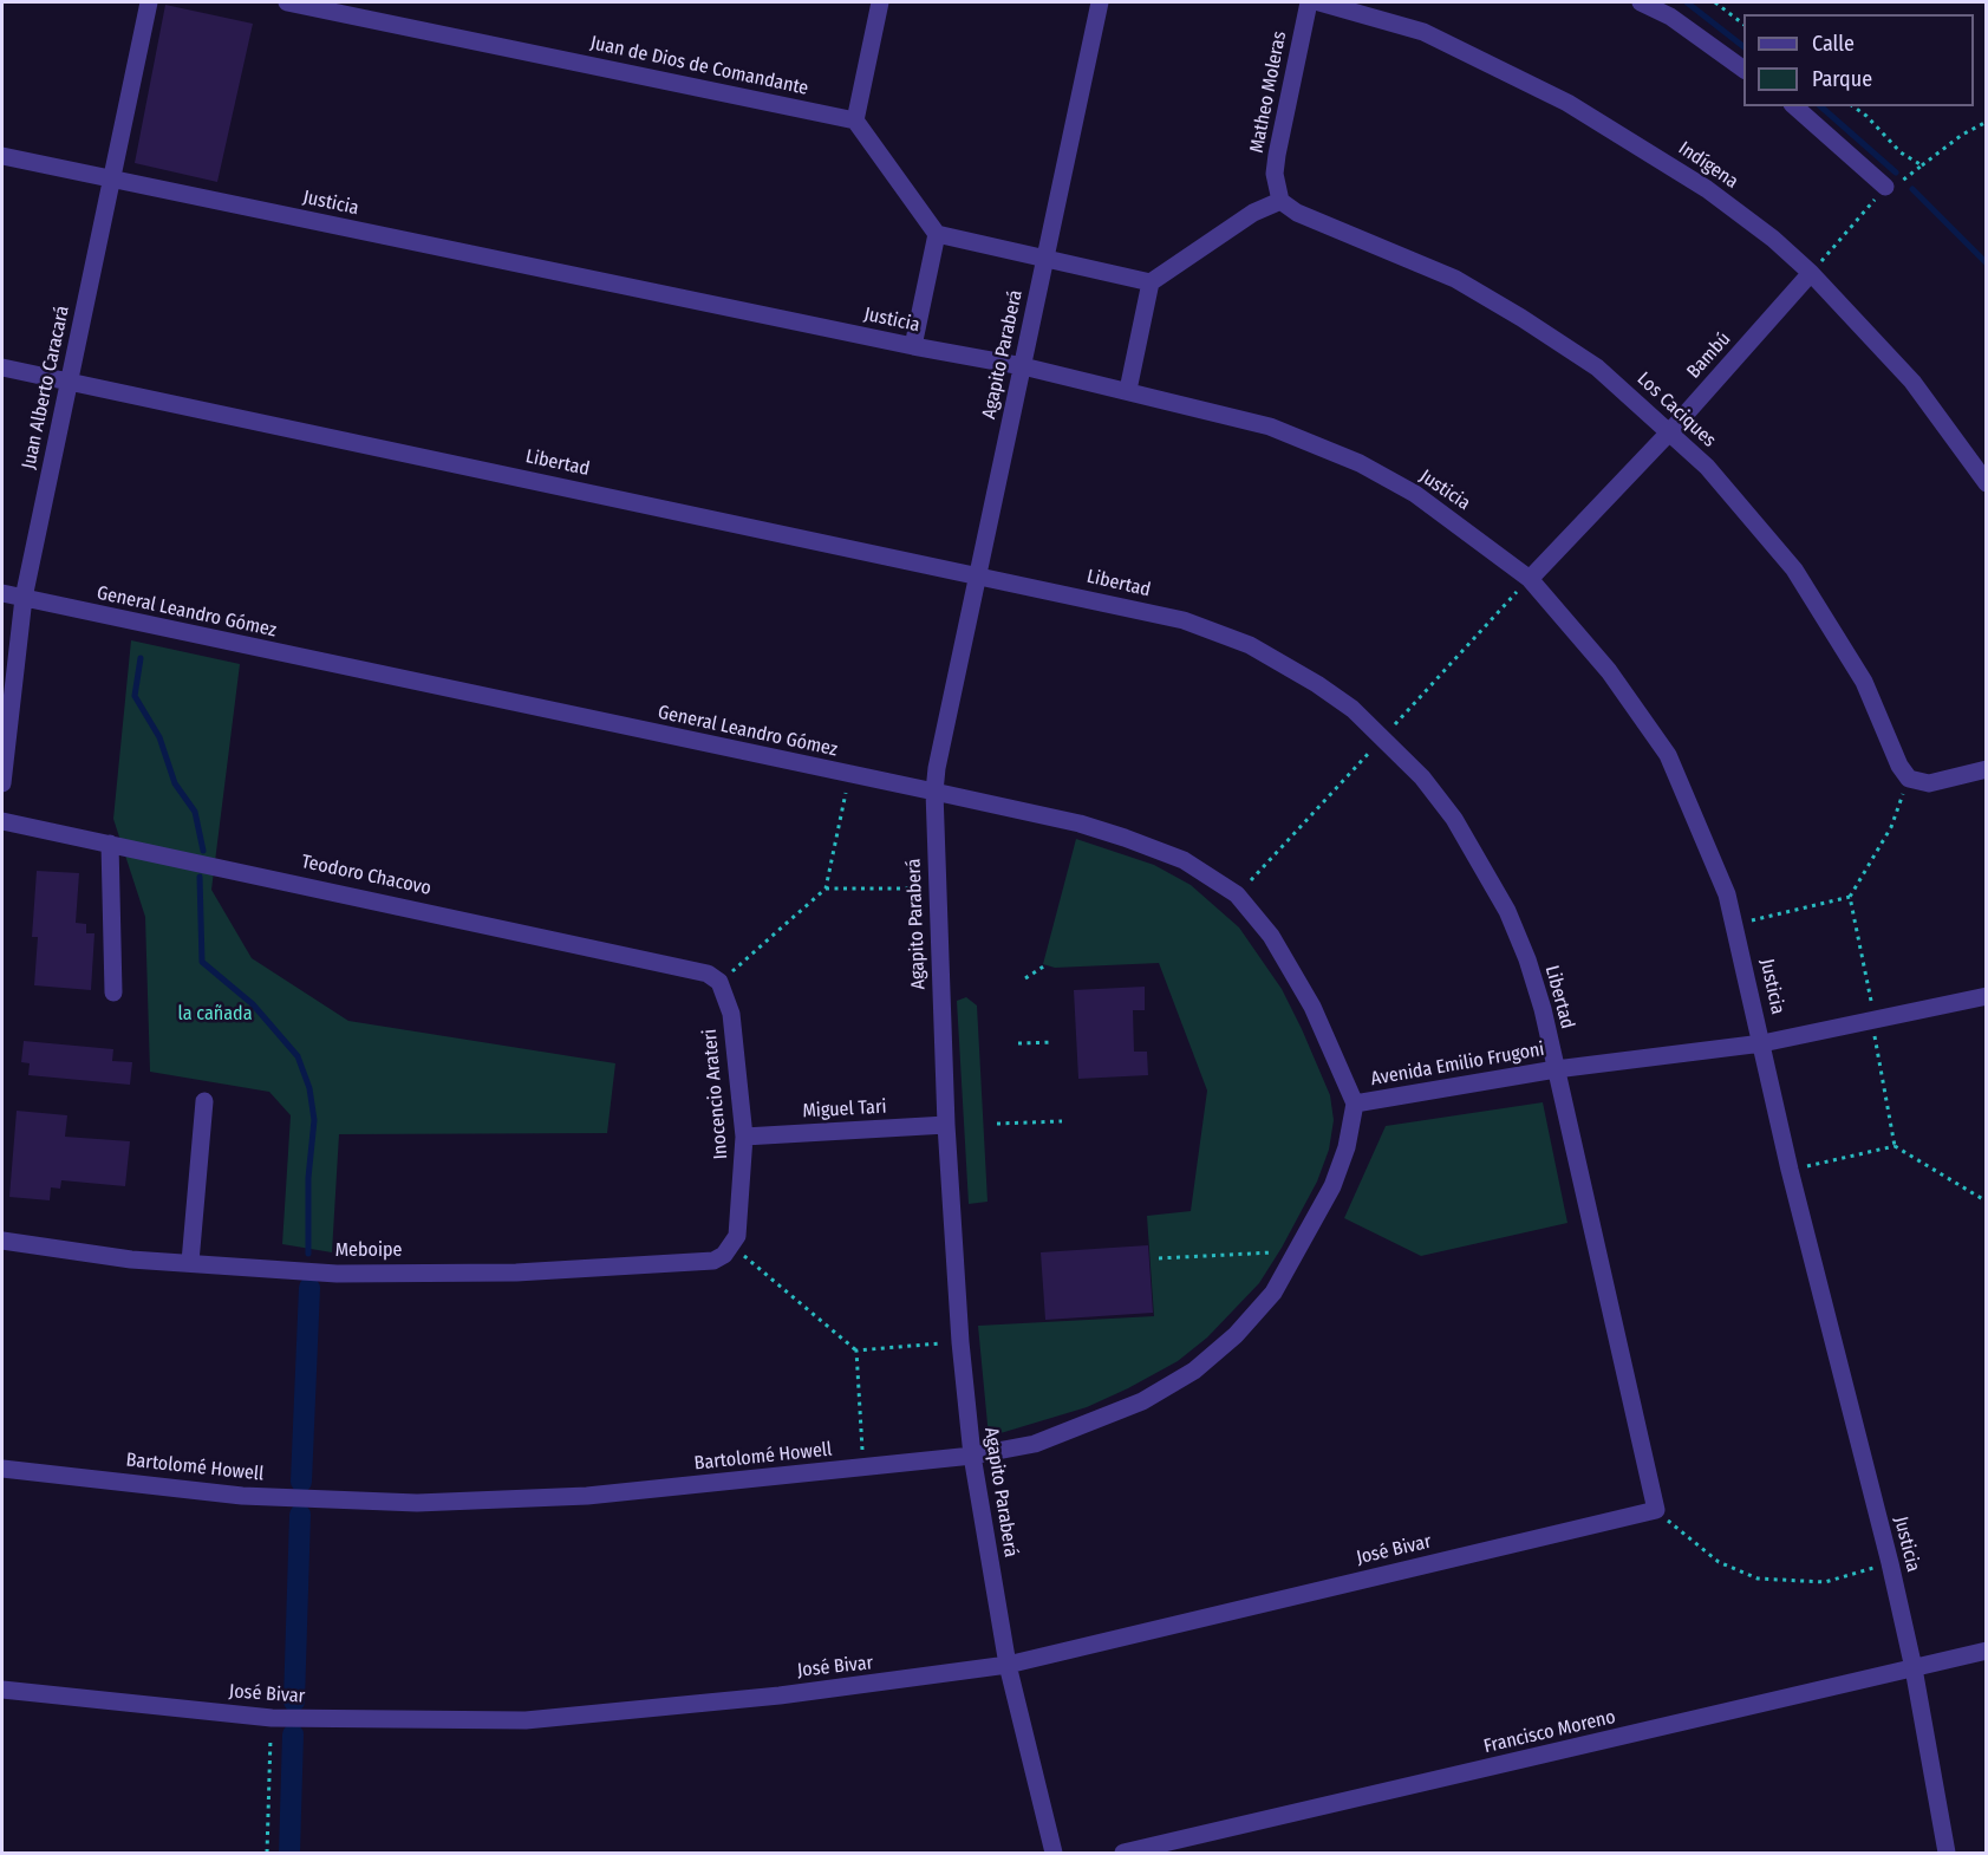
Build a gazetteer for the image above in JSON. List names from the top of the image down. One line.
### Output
{"streets":{"street":["Juan de Dios de Comandante","Matheo Moleras","Indígena","Justicia","Agapito Paraberá","Bambú","Juan Alberto Caracará","Los Caciques","Libertad","General Leandro Gómez","Teodoro Chacovo","Avenida Emilio Frugoni","Inocencio Arateri","Miguel Tari","Meboipe","Bartolomé Howell","José Bivar","Francisco Moreno"]},"crossings":[["Matheo Moleras","Los Caciques"],["Indígena","Bambú"],["Justicia","Agapito Paraberá"],["Justicia","Bambú"],["Justicia","Juan Alberto Caracará"],["Justicia","Avenida Emilio Frugoni"],["Justicia","Francisco Moreno"],["Agapito Paraberá","Libertad"],["Agapito Paraberá","General Leandro Gómez"],["Agapito Paraberá","Miguel Tari"],["Agapito Paraberá","Bartolomé Howell"],["Agapito Paraberá","José Bivar"],["Bambú","Los Caciques"],["Juan Alberto Caracará","Libertad"],["Juan Alberto Caracará","General Leandro Gómez"],["Libertad","Avenida Emilio Frugoni"],["Libertad","José Bivar"],["General Leandro Gómez","Avenida Emilio Frugoni"],["General Leandro Gómez","Bartolomé Howell"],["Teodoro Chacovo","Inocencio Arateri"],["Avenida Emilio Frugoni","Bartolomé Howell"],["Inocencio Arateri","Miguel Tari"],["Inocencio Arateri","Meboipe"]],"parks":["la cañada"],"legend":["Calle","Parque"]}
